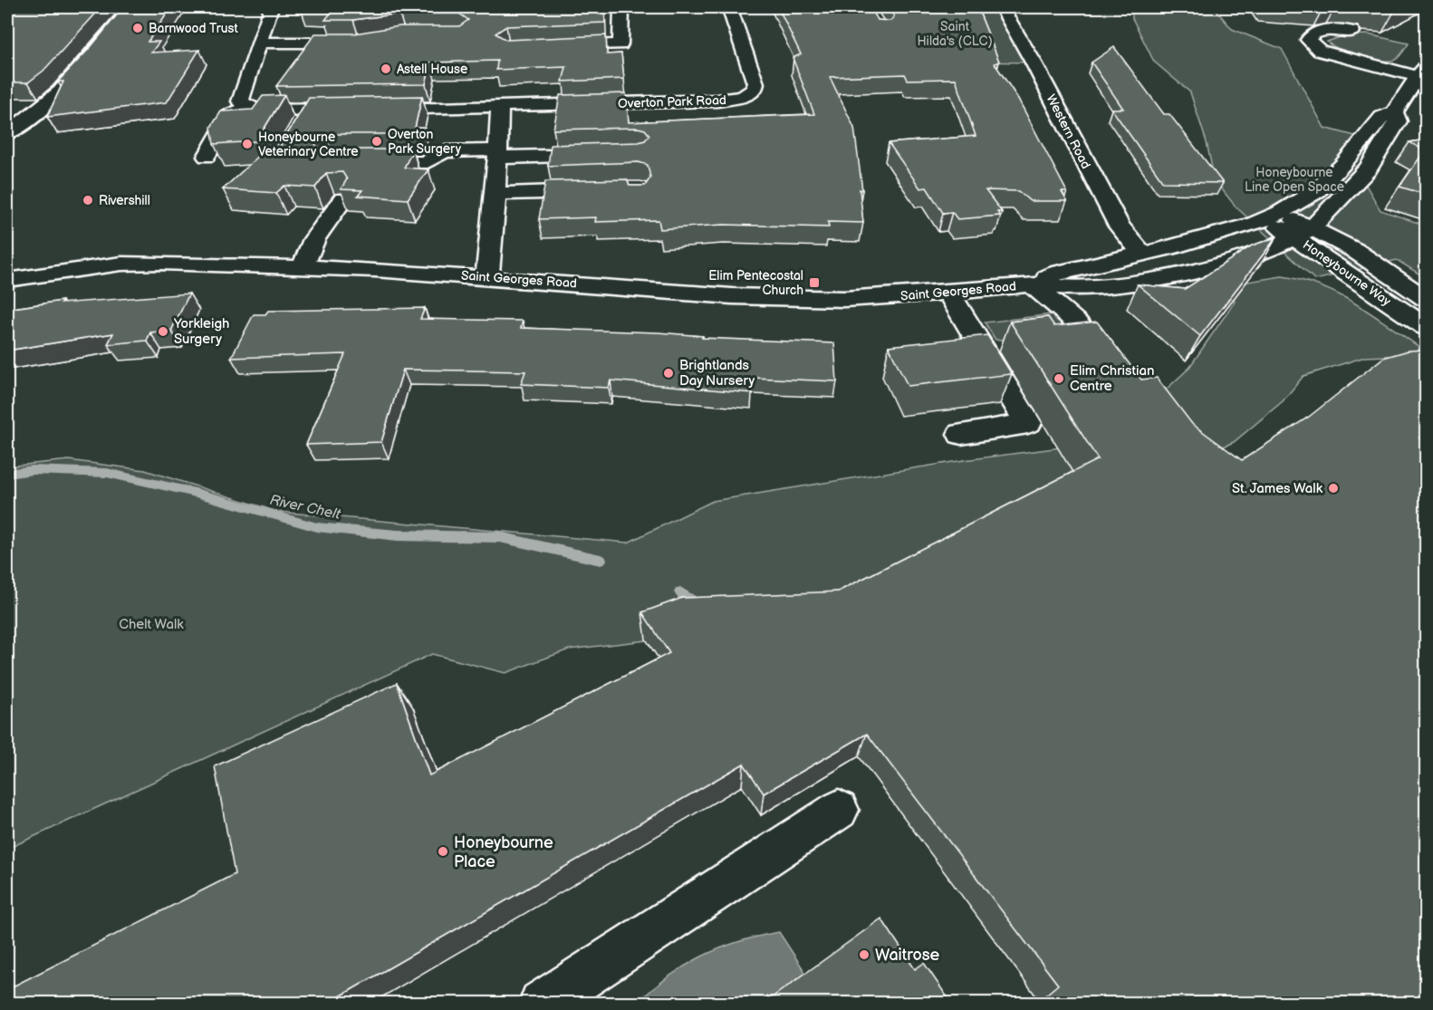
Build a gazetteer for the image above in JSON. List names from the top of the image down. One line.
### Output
{"streets":{"street":["Overton Park Road","Western Road","Honeybourne Way","Saint Georges Road"]},"crossings":[["Western Road","Saint Georges Road"],["Honeybourne Way","Saint Georges Road"]],"water":["River Chelt"],"parks":["Saint Hilda's (CLC)","Honeybourne Line Open Space","Chelt Walk"],"places":{"other":["Barnwood Trust","Astell House","Overton Park Surgery","Honeybourne Veterinary Centre","Rivershill","Yorkleigh Surgery","Brightlands Day Nursery","Elim Christian Centre","St. James Walk","Honeybourne Place","Waitrose"],"transit":["Elim Pentecostal Church"]}}
